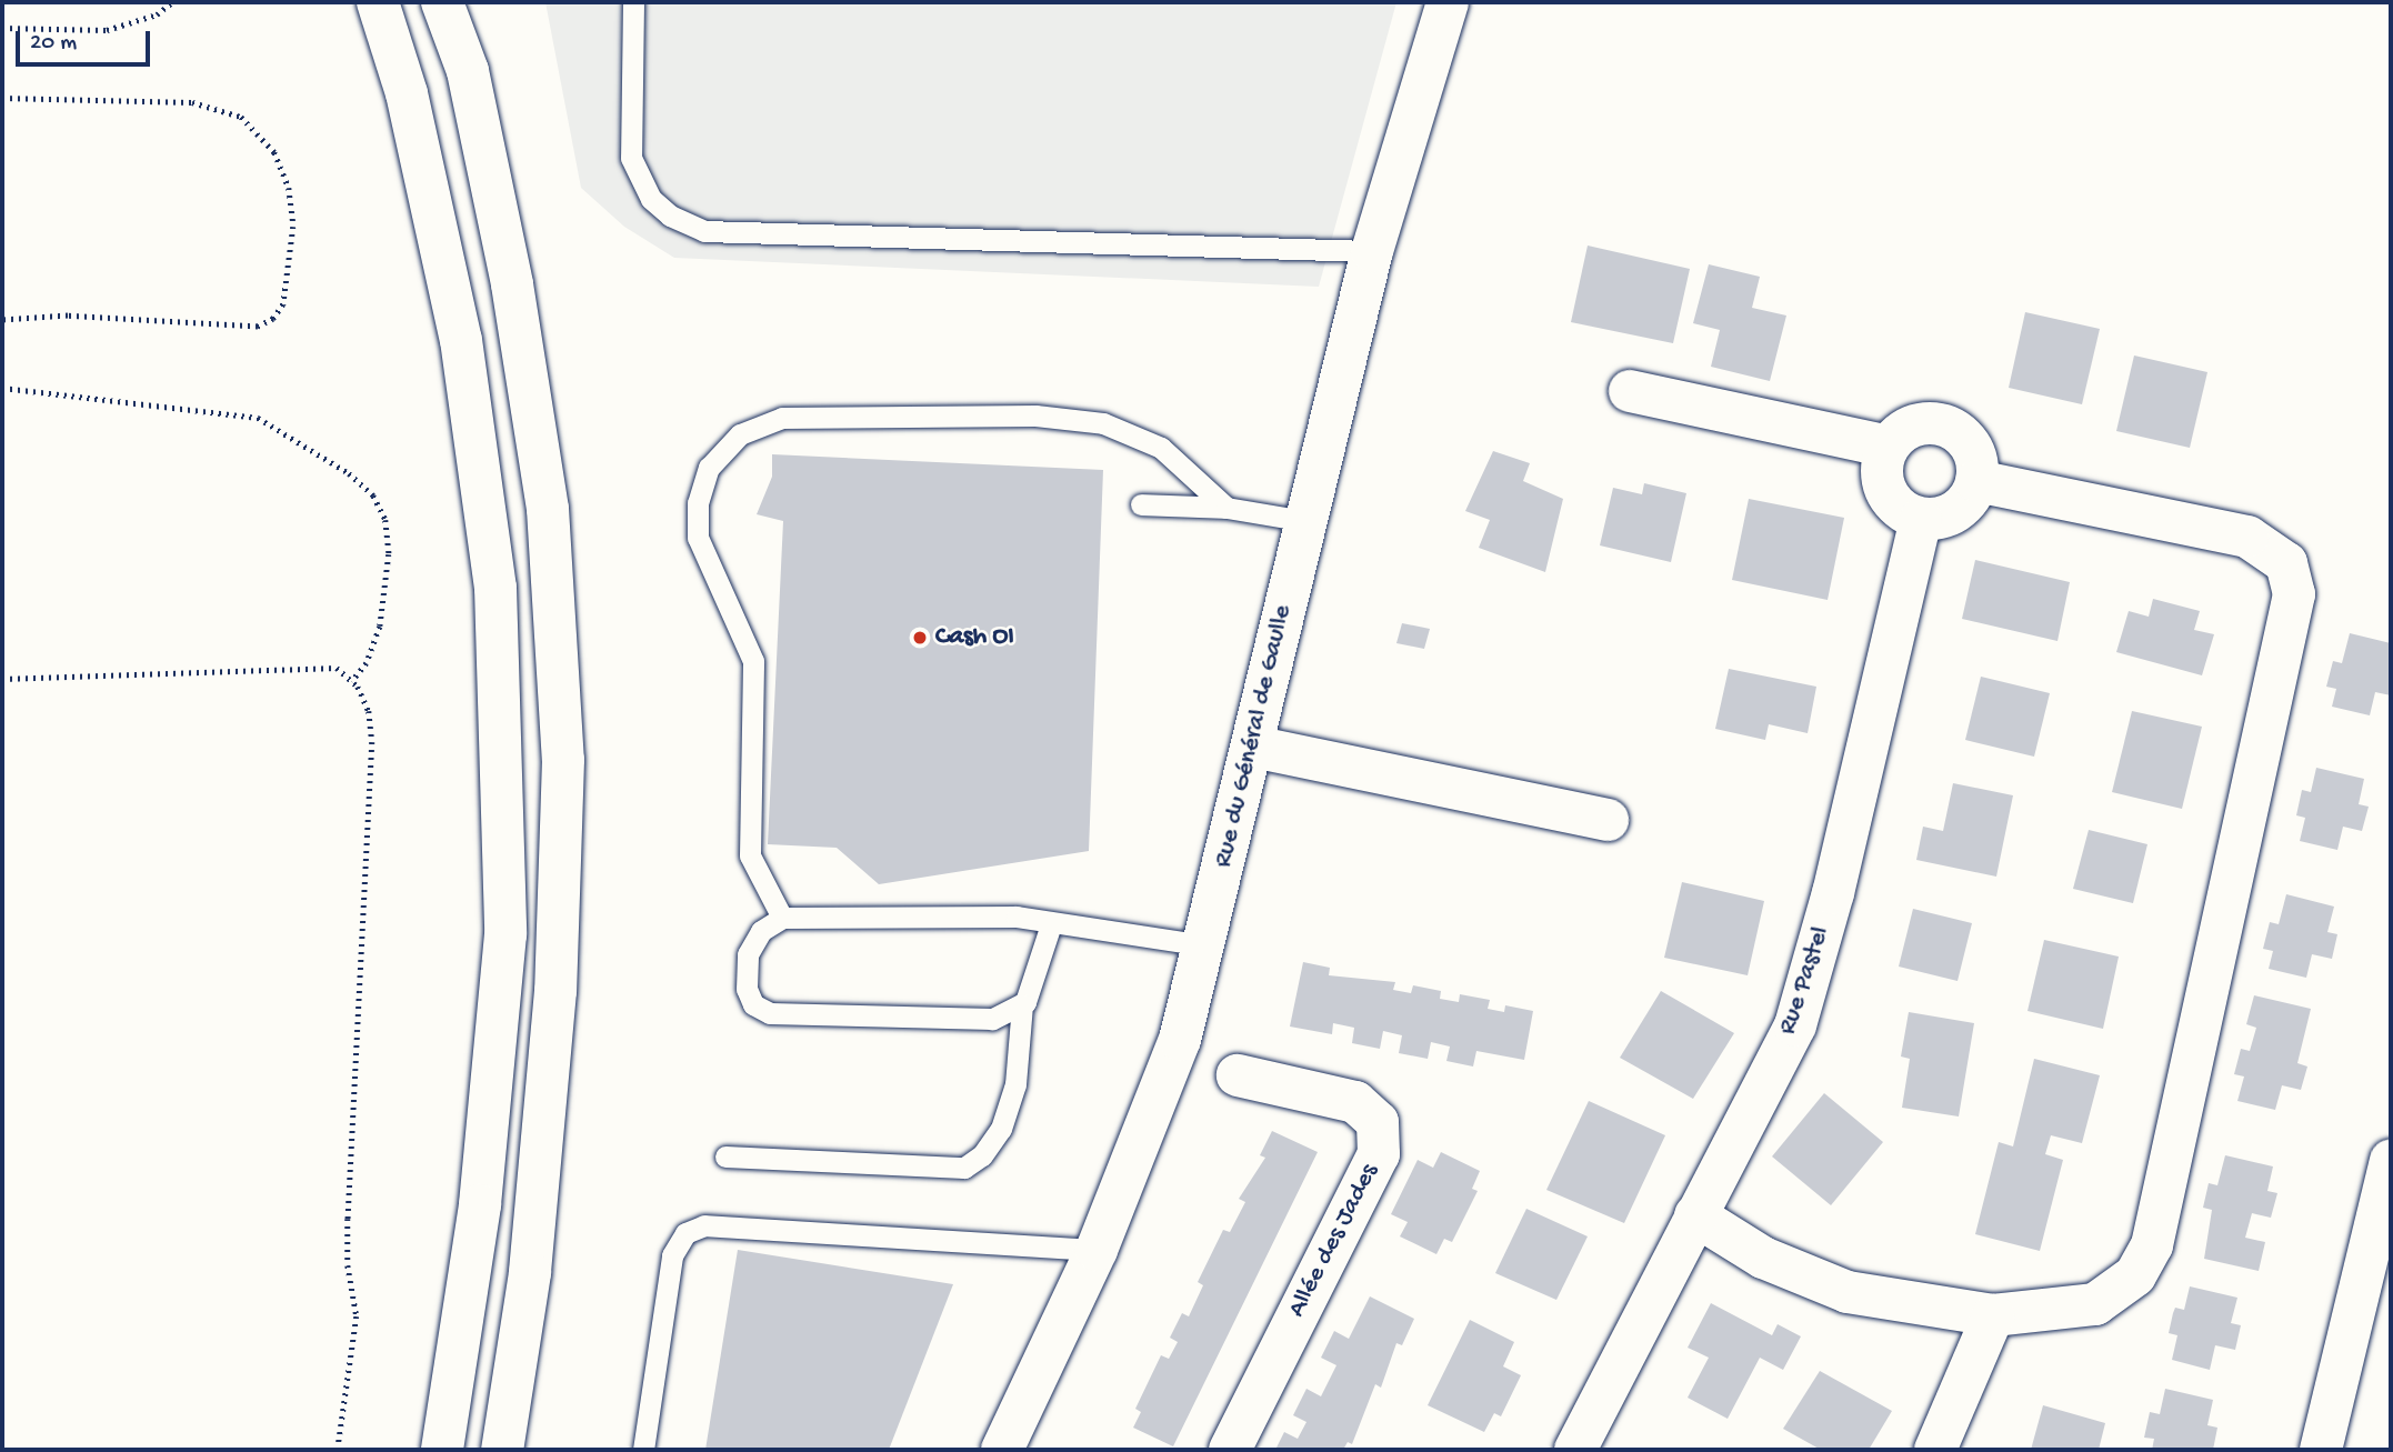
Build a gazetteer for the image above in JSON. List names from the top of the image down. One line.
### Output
{"streets":{"main road":["Rue du Général de Gaulle","Rue Pastel","Allée des Jades"]},"places":["Cash OI"],"scale_bar":"20 m"}
